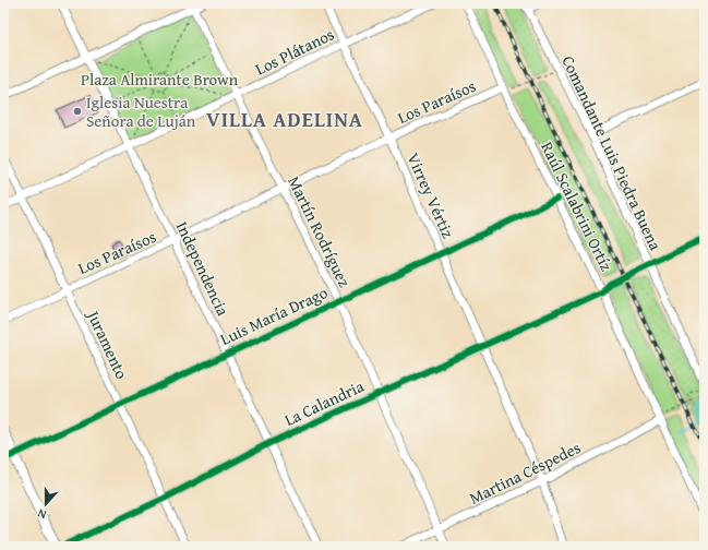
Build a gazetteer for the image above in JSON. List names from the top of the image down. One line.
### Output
{"streets":{"street":["Los Plátanos","Los Paraísos","Comandante Luis Piedra Buena","Virrey Vértiz","Raúl Scalabrini Ortíz","Martín Rodríguez","Independencia","Luis María Drago","Juramento","La Calandria","Martina Céspedes"]},"crossings":[["Los Plátanos","Virrey Vértiz"],["Los Plátanos","Martín Rodríguez"],["Los Plátanos","Independencia"],["Los Plátanos","Juramento"],["Los Paraísos","Virrey Vértiz"],["Los Paraísos","Raúl Scalabrini Ortíz"],["Los Paraísos","Martín Rodríguez"],["Los Paraísos","Independencia"],["Los Paraísos","Juramento"],["Comandante Luis Piedra Buena","La Calandria"],["Virrey Vértiz","Luis María Drago"],["Virrey Vértiz","La Calandria"],["Virrey Vértiz","Martina Céspedes"],["Raúl Scalabrini Ortíz","Luis María Drago"],["Raúl Scalabrini Ortíz","La Calandria"],["Raúl Scalabrini Ortíz","Martina Céspedes"],["Martín Rodríguez","Luis María Drago"],["Martín Rodríguez","La Calandria"],["Martín Rodríguez","Martina Céspedes"],["Independencia","Luis María Drago"],["Independencia","La Calandria"],["Luis María Drago","Juramento"],["Juramento","La Calandria"]],"districts":["VILLA ADELINA"],"parks":["Plaza Almirante Brown"],"places":["Iglesia Nuestra Señora de Luján"],"north":"bottom"}
